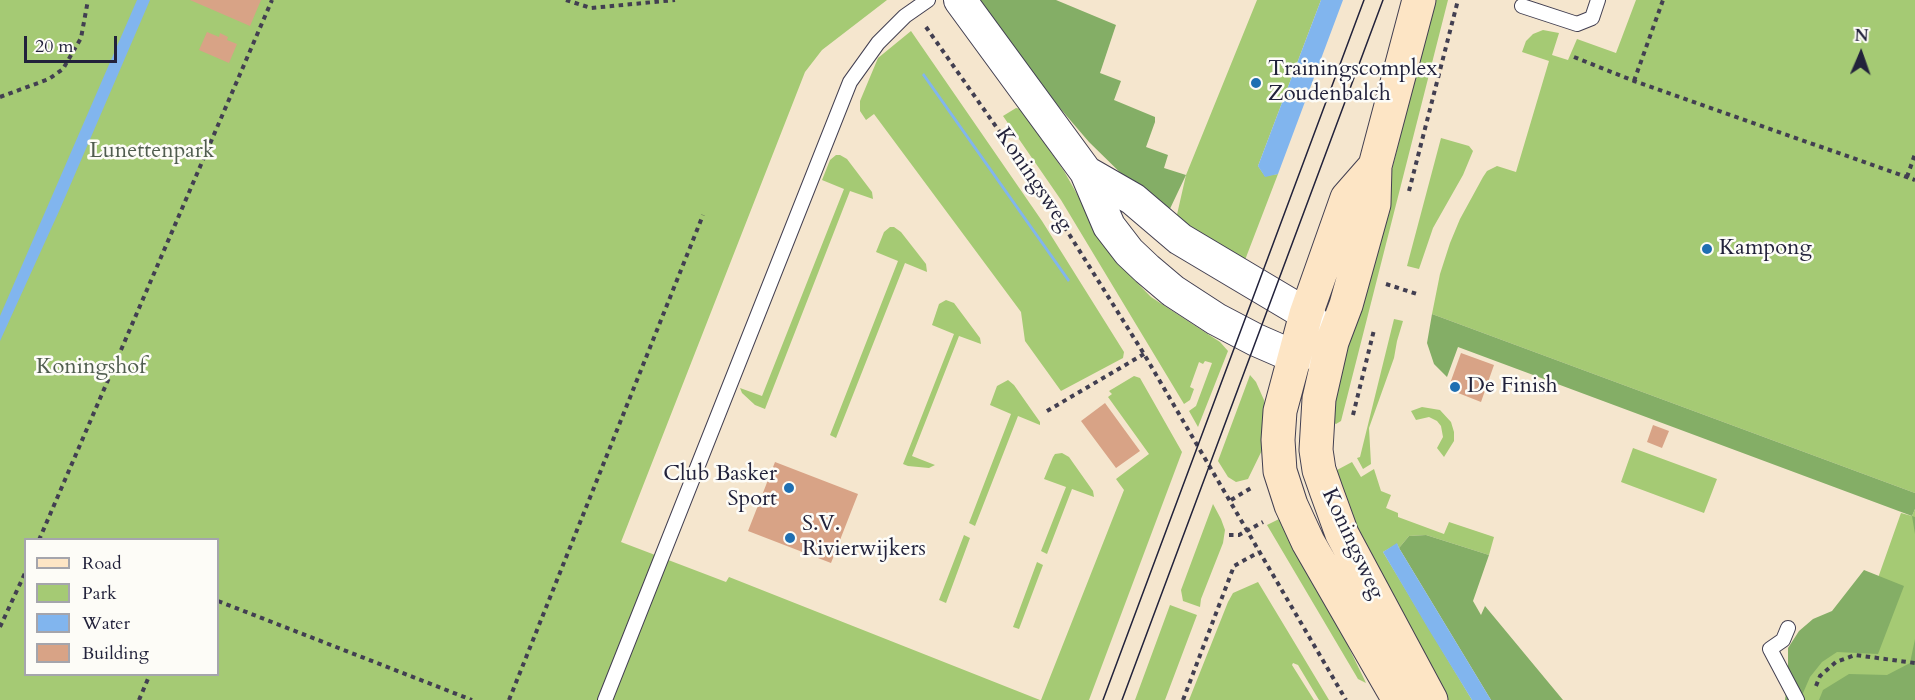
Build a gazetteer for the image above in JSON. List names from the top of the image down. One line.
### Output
{"streets":{"main road":["Koningsweg"]},"parks":["Lunettenpark","Koningshof"],"places":["Trainingscomplex Zoudenbalch","Kampong","De Finish","Club Basker Sport","S.V. Rivierwijkers"],"legend":["Road","Park","Water","Building"],"scale_bar":"20 m","north":"top"}
